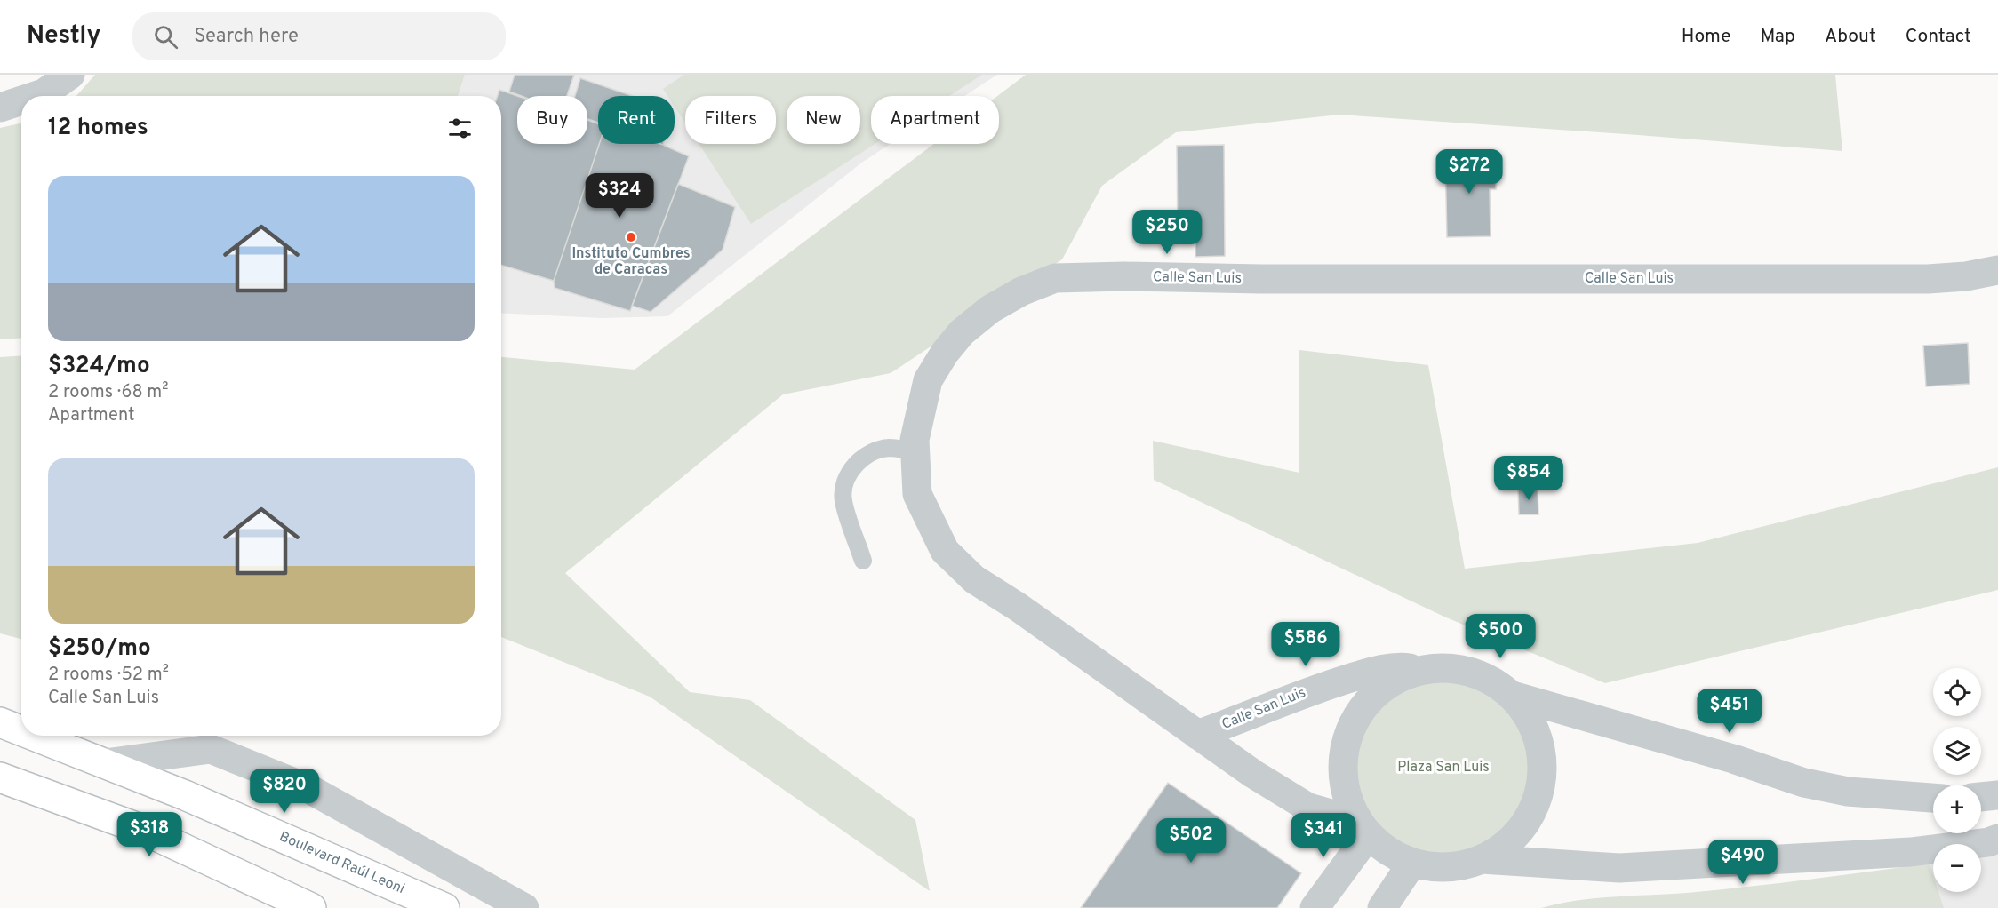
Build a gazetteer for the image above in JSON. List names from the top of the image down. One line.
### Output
{"streets":{"main road":["Boulevard Raúl Leoni"],"street":["Calle San Luis"]},"parks":["Plaza San Luis"],"places":["Instituto Cumbres de Caracas"],"page":{"header":"Nestly","search":"Search here","nav":["Home","Map","About","Contact"],"chip":["Buy","Rent","Filters","New","Apartment"],"heading":"12 homes","price":["$272","$324","$250","$854","$500","$586","$451","$820","$318","$341","$502","$490"],"list":[{"name":"$324/mo","note":"2 rooms · 68 m² · Apartment"},{"name":"$250/mo","note":"2 rooms · 52 m² · Calle San Luis"}],"map_buttons":["+","−"]}}
